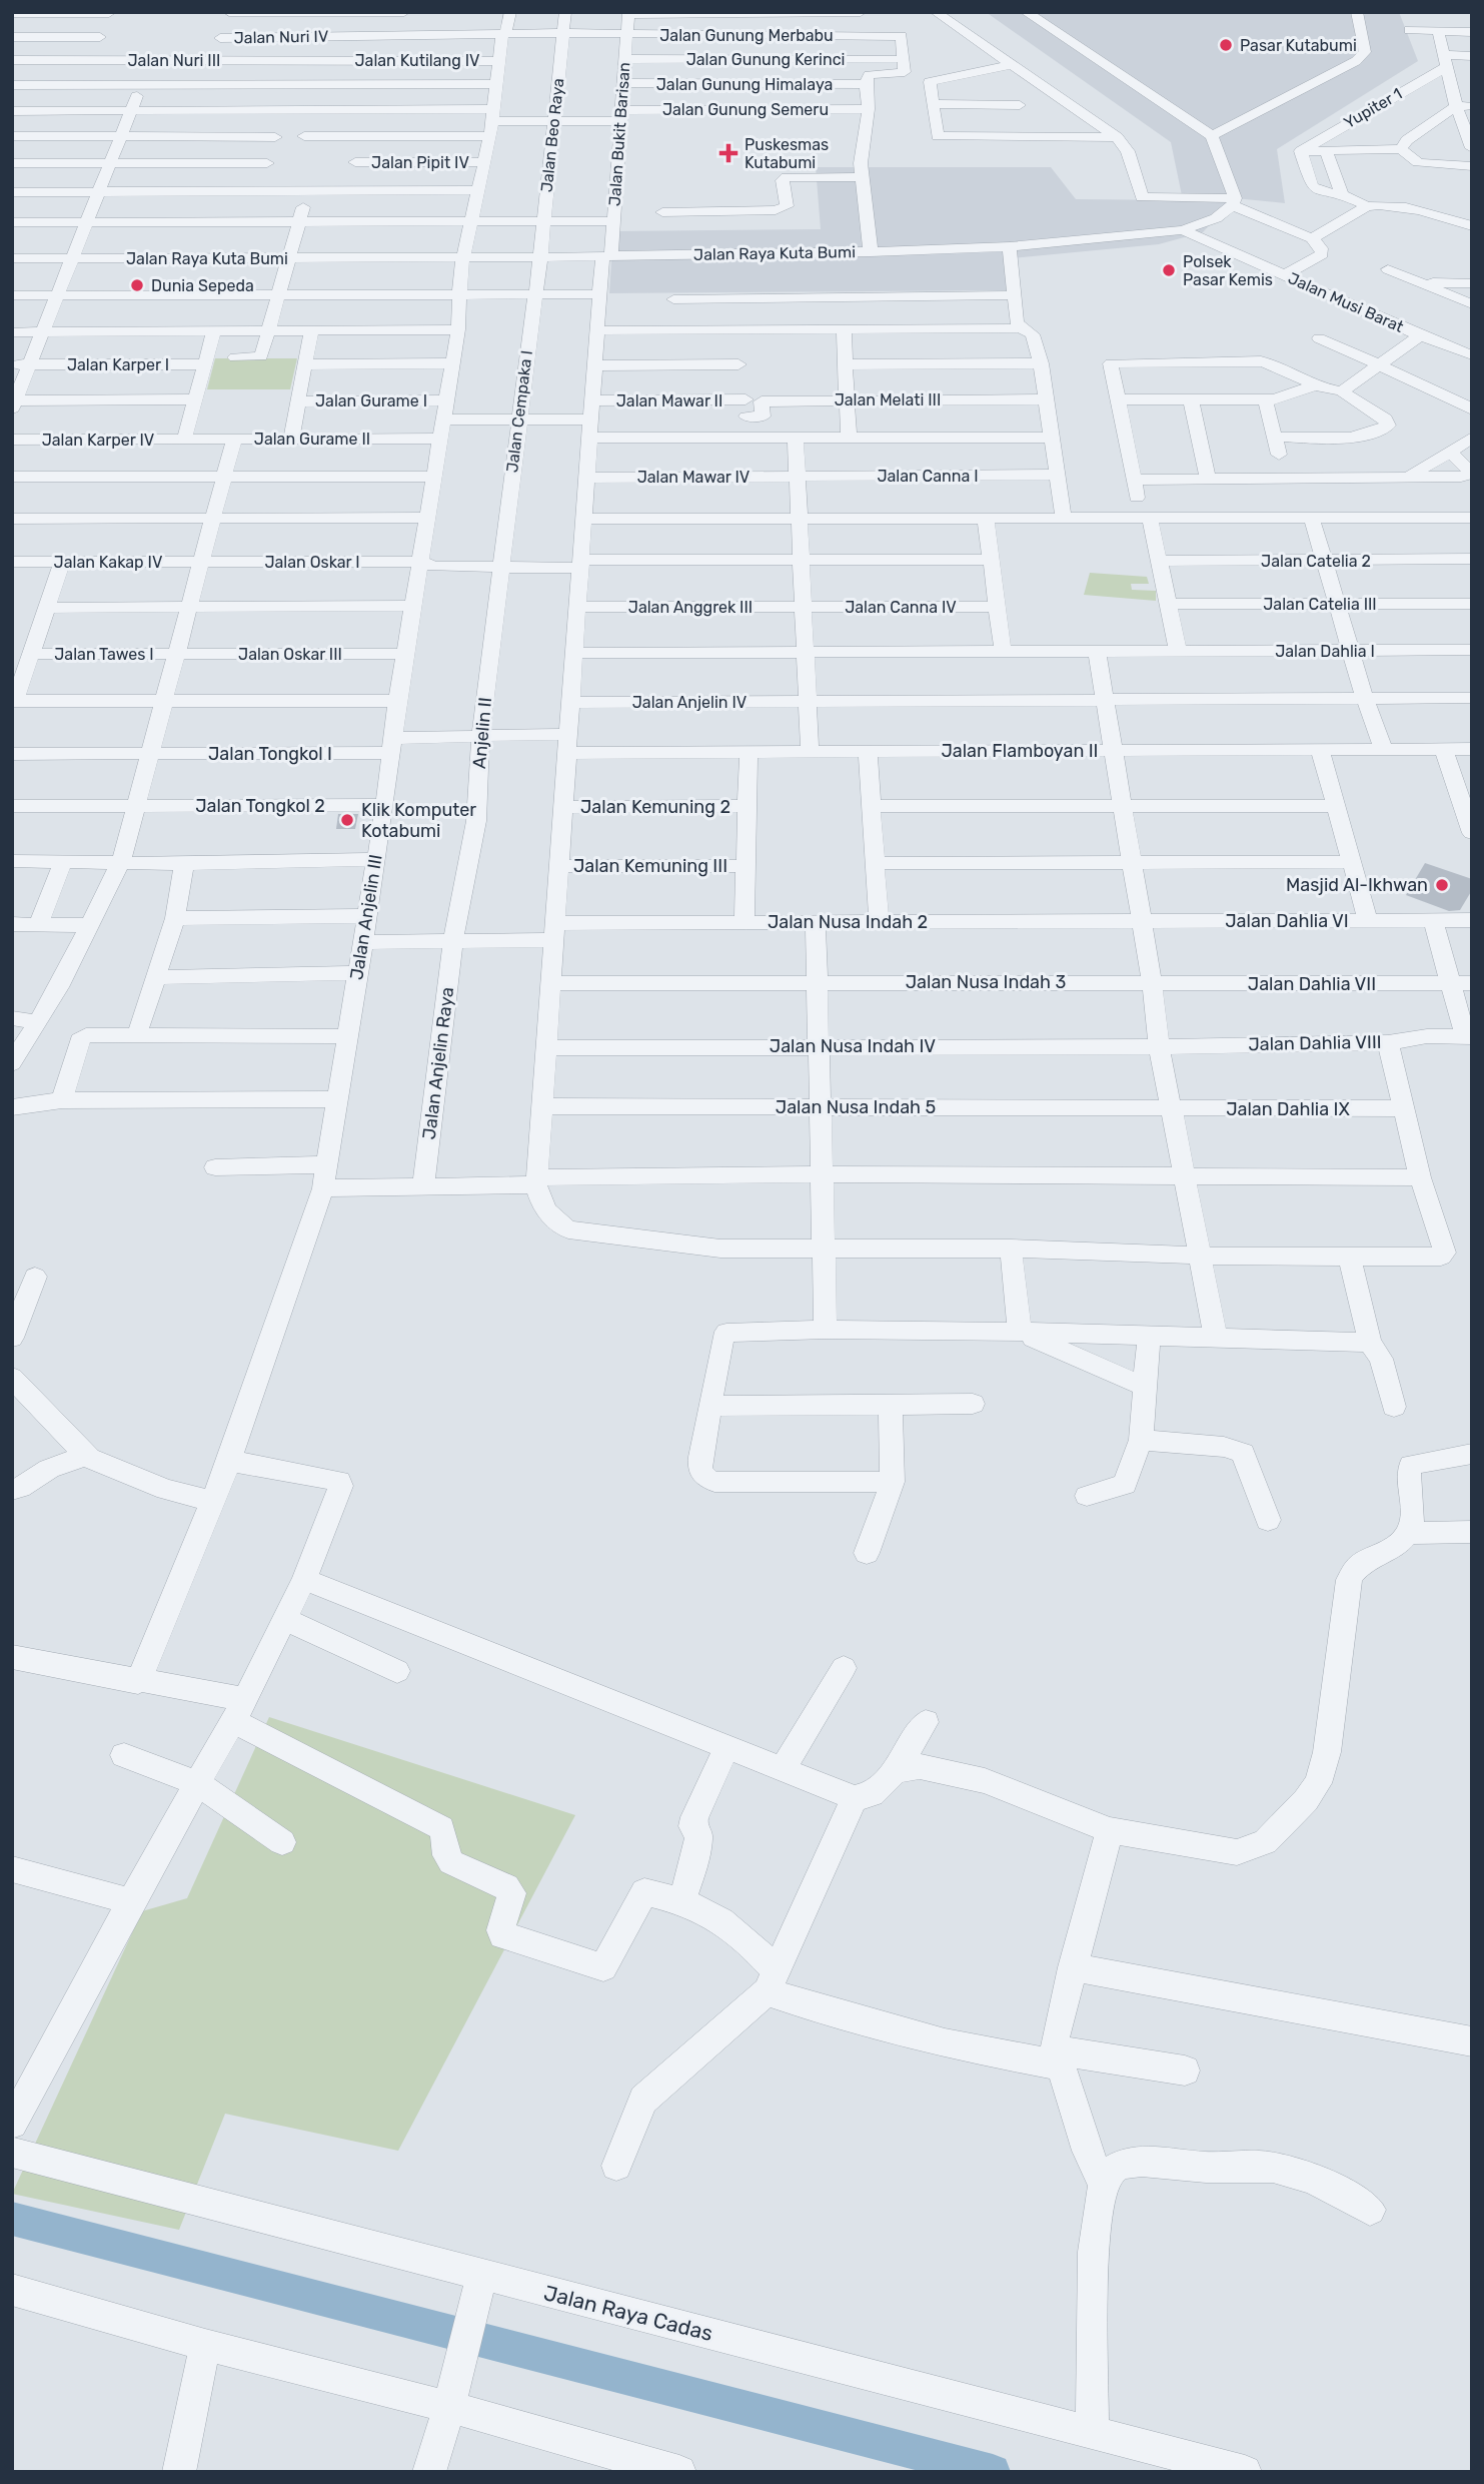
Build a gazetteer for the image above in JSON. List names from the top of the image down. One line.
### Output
{"streets":{"street":["Jalan Gunung Merbabu","Jalan Nuri IV","Jalan Gunung Kerinci","Jalan Nuri III","Jalan Kutilang IV","Jalan Gunung Himalaya","Yupiter 1","Jalan Gunung Semeru","Jalan Bukit Barisan","Jalan Beo Raya","Jalan Pipit IV","Jalan Raya Kuta Bumi","Jalan Musi Barat","Jalan Karper I","Jalan Melati III","Jalan Gurame I","Jalan Mawar II","Jalan Cempaka I","Jalan Gurame II","Jalan Karper IV","Jalan Canna I","Jalan Mawar IV","Jalan Catelia 2","Jalan Kakap IV","Jalan Oskar I","Jalan Catelia III","Jalan Anggrek III","Jalan Canna IV","Jalan Dahlia I","Jalan Tawes I","Jalan Oskar III","Jalan Anjelin IV","Anjelin II","Jalan Flamboyan II","Jalan Tongkol I","Jalan Tongkol 2","Jalan Kemuning 2","Jalan Kemuning III","Jalan Anjelin III","Jalan Dahlia VI","Jalan Nusa Indah 2","Jalan Nusa Indah 3","Jalan Dahlia VII","Jalan Dahlia VIII","Jalan Nusa Indah IV","Jalan Anjelin Raya","Jalan Nusa Indah 5","Jalan Dahlia IX","Jalan Raya Cadas"]},"crossings":[["Jalan Gunung Merbabu","Jalan Nuri IV"],["Jalan Gunung Merbabu","Jalan Gunung Kerinci"],["Jalan Gunung Merbabu","Jalan Bukit Barisan"],["Jalan Gunung Merbabu","Jalan Beo Raya"],["Jalan Gunung Merbabu","Jalan Anjelin III"],["Jalan Nuri IV","Jalan Anjelin III"],["Jalan Gunung Kerinci","Jalan Bukit Barisan"],["Jalan Nuri III","Jalan Kutilang IV"],["Jalan Kutilang IV","Jalan Anjelin III"],["Jalan Gunung Himalaya","Jalan Bukit Barisan"],["Jalan Gunung Semeru","Jalan Bukit Barisan"],["Jalan Gunung Semeru","Jalan Beo Raya"],["Jalan Gunung Semeru","Jalan Anjelin III"],["Jalan Bukit Barisan","Jalan Raya Kuta Bumi"],["Jalan Bukit Barisan","Jalan Mawar II"],["Jalan Bukit Barisan","Jalan Mawar IV"],["Jalan Bukit Barisan","Jalan Oskar I"],["Jalan Bukit Barisan","Jalan Anggrek III"],["Jalan Bukit Barisan","Jalan Dahlia I"],["Jalan Bukit Barisan","Jalan Anjelin IV"],["Jalan Bukit Barisan","Jalan Flamboyan II"],["Jalan Bukit Barisan","Jalan Kemuning 2"],["Jalan Bukit Barisan","Jalan Kemuning III"],["Jalan Bukit Barisan","Jalan Nusa Indah 2"],["Jalan Bukit Barisan","Jalan Nusa Indah 3"],["Jalan Bukit Barisan","Jalan Nusa Indah IV"],["Jalan Bukit Barisan","Jalan Nusa Indah 5"],["Jalan Beo Raya","Jalan Raya Kuta Bumi"],["Jalan Beo Raya","Jalan Cempaka I"],["Jalan Pipit IV","Jalan Anjelin III"],["Jalan Raya Kuta Bumi","Jalan Musi Barat"],["Jalan Raya Kuta Bumi","Jalan Cempaka I"],["Jalan Raya Kuta Bumi","Jalan Anjelin III"],["Jalan Gurame I","Jalan Anjelin III"],["Jalan Cempaka I","Jalan Oskar I"],["Jalan Cempaka I","Anjelin II"],["Jalan Gurame II","Jalan Karper IV"],["Jalan Gurame II","Jalan Anjelin III"],["Jalan Canna I","Jalan Mawar IV"],["Jalan Kakap IV","Jalan Oskar I"],["Jalan Oskar I","Anjelin II"],["Jalan Oskar I","Jalan Anjelin III"],["Jalan Anggrek III","Jalan Canna IV"],["Jalan Tawes I","Jalan Oskar III"],["Jalan Oskar III","Jalan Anjelin III"],["Anjelin II","Jalan Nusa Indah 2"],["Anjelin II","Jalan Anjelin Raya"],["Jalan Tongkol I","Jalan Anjelin III"],["Jalan Tongkol 2","Jalan Anjelin III"],["Jalan Anjelin III","Jalan Nusa Indah 2"],["Jalan Dahlia VI","Jalan Nusa Indah 2"],["Jalan Nusa Indah 2","Jalan Anjelin Raya"],["Jalan Nusa Indah 3","Jalan Dahlia VII"],["Jalan Dahlia VIII","Jalan Nusa Indah IV"],["Jalan Nusa Indah 5","Jalan Dahlia IX"]],"places":{"other":["Pasar Kutabumi","Polsek Pasar Kemis","Dunia Sepeda","Klik Komputer Kotabumi","Masjid Al-Ikhwan"],"health":["Puskesmas Kutabumi"]}}
